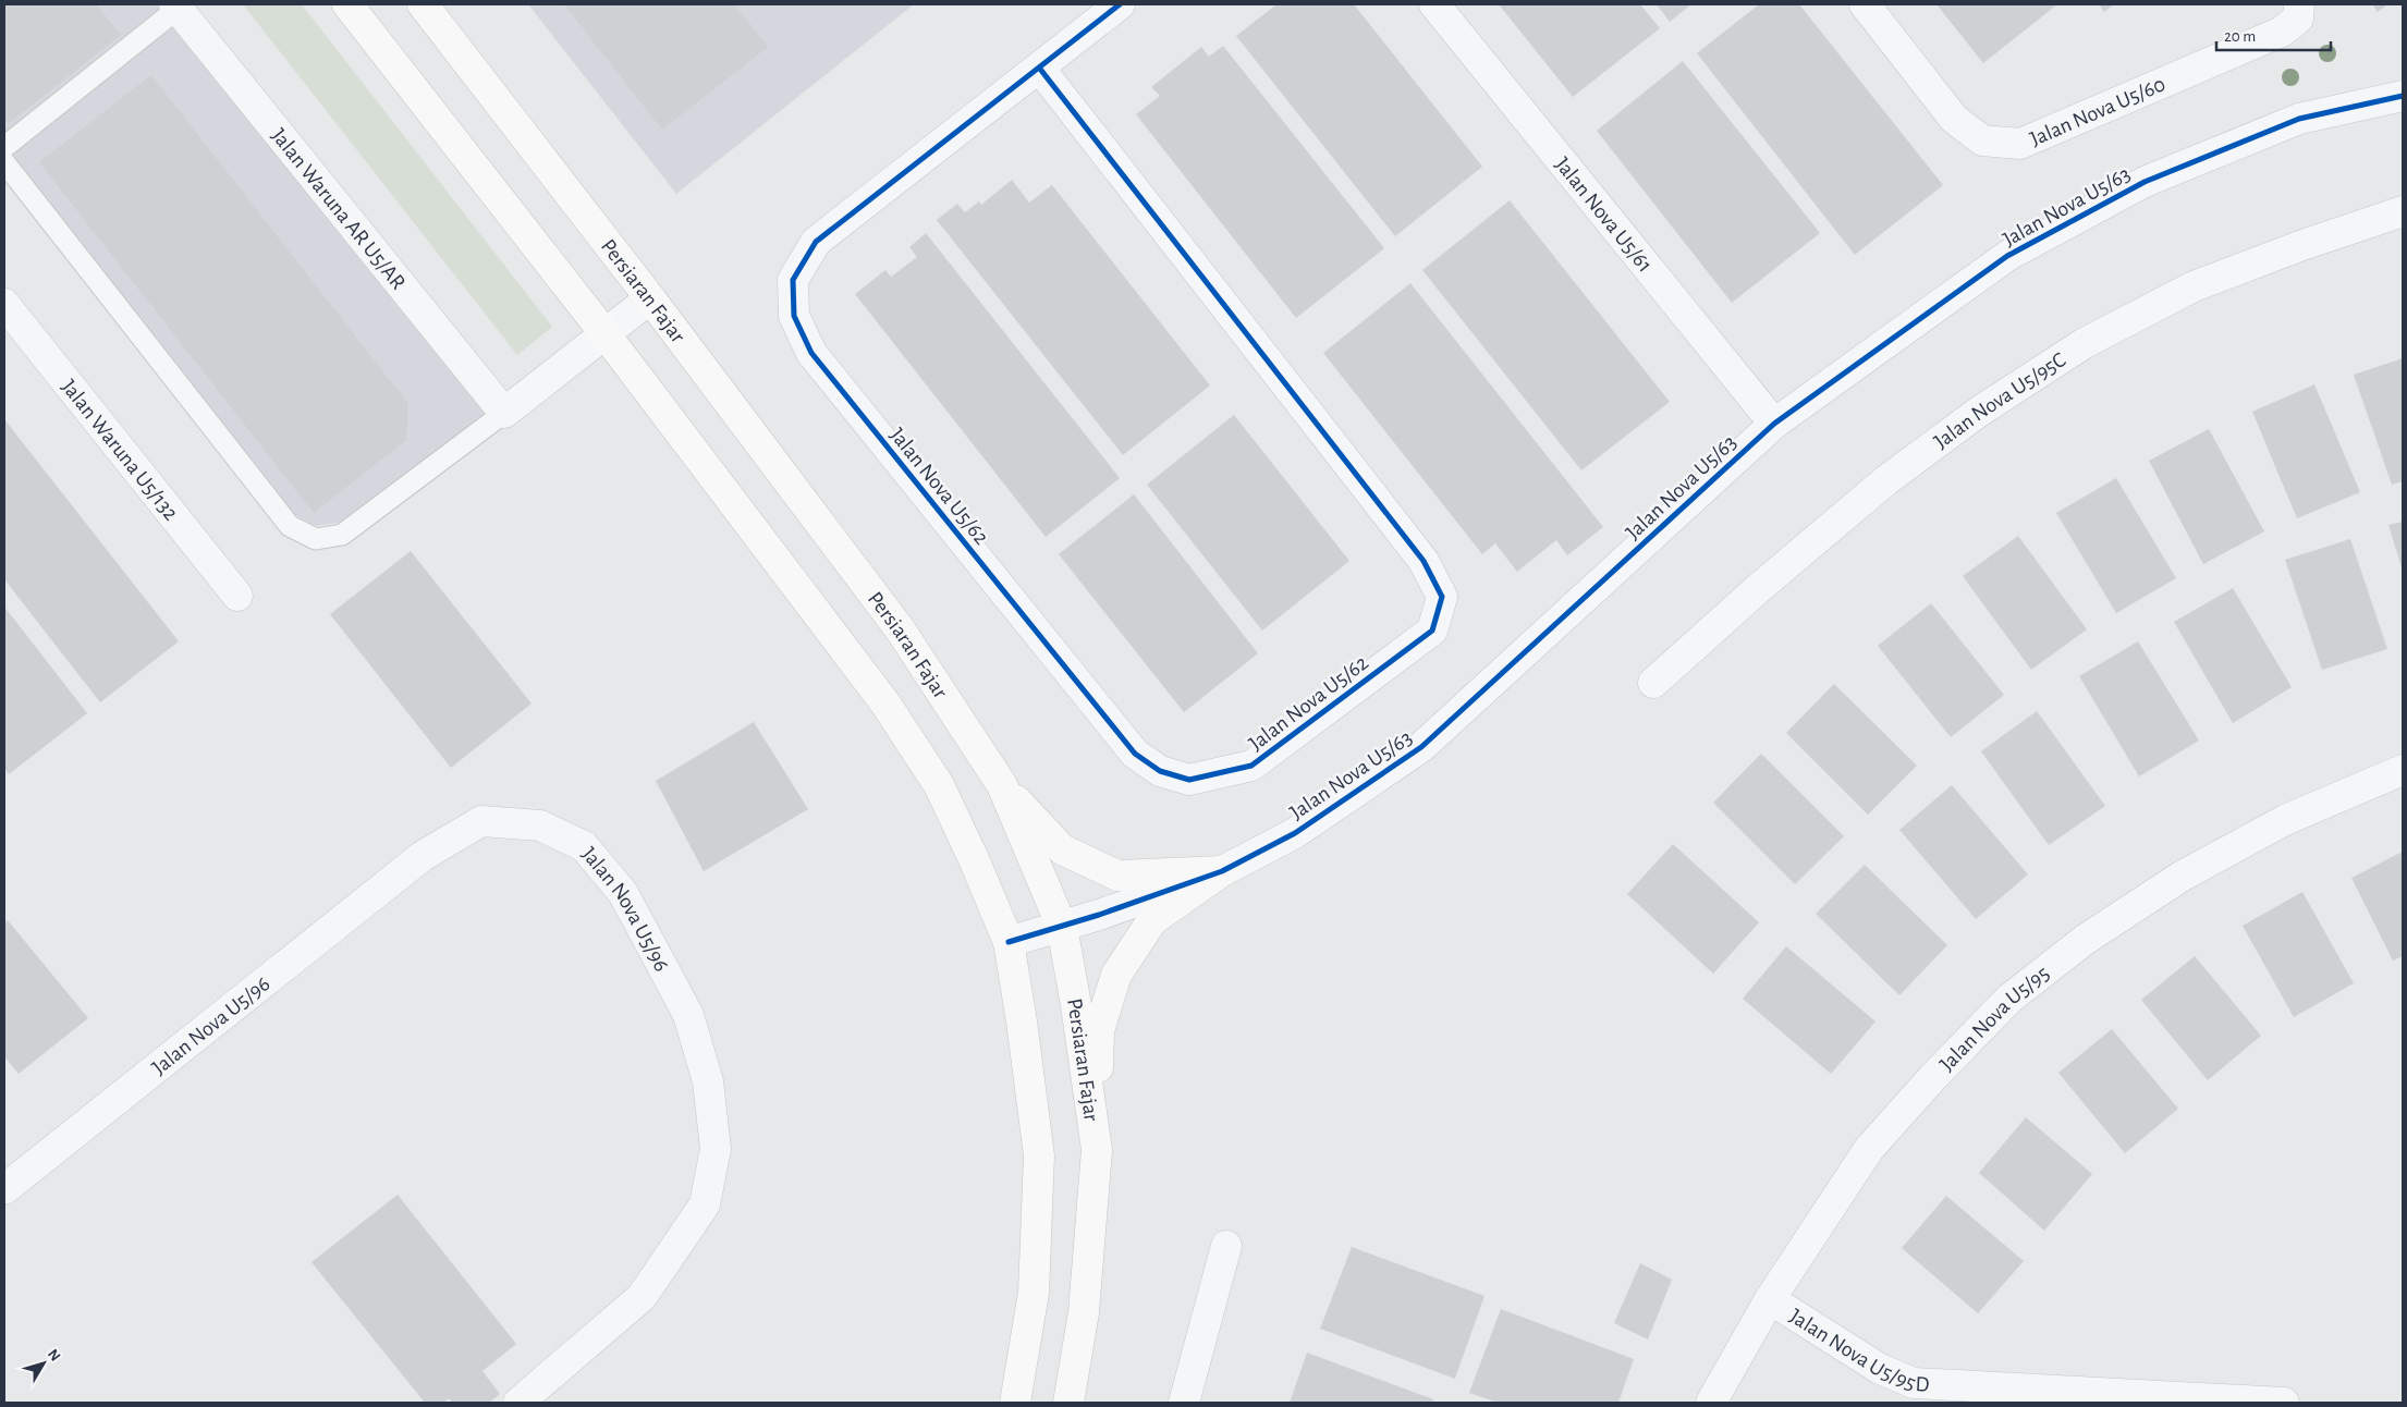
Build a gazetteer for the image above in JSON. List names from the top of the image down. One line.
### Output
{"streets":{"main road":["Persiaran Fajar"],"street":["Jalan Nova U5/60","Jalan Nova U5/63","Jalan Waruna AR U5/AR","Jalan Nova U5/61","Jalan Nova U5/95C","Jalan Waruna U5/132","Jalan Nova U5/62","Jalan Nova U5/96","Jalan Nova U5/95","Jalan Nova U5/95D"]},"crossings":[["Jalan Nova U5/63","Jalan Nova U5/61"],["Jalan Nova U5/63","Persiaran Fajar"],["Jalan Nova U5/95","Jalan Nova U5/95D"]],"scale_bar":"20 m","north":"top right"}
